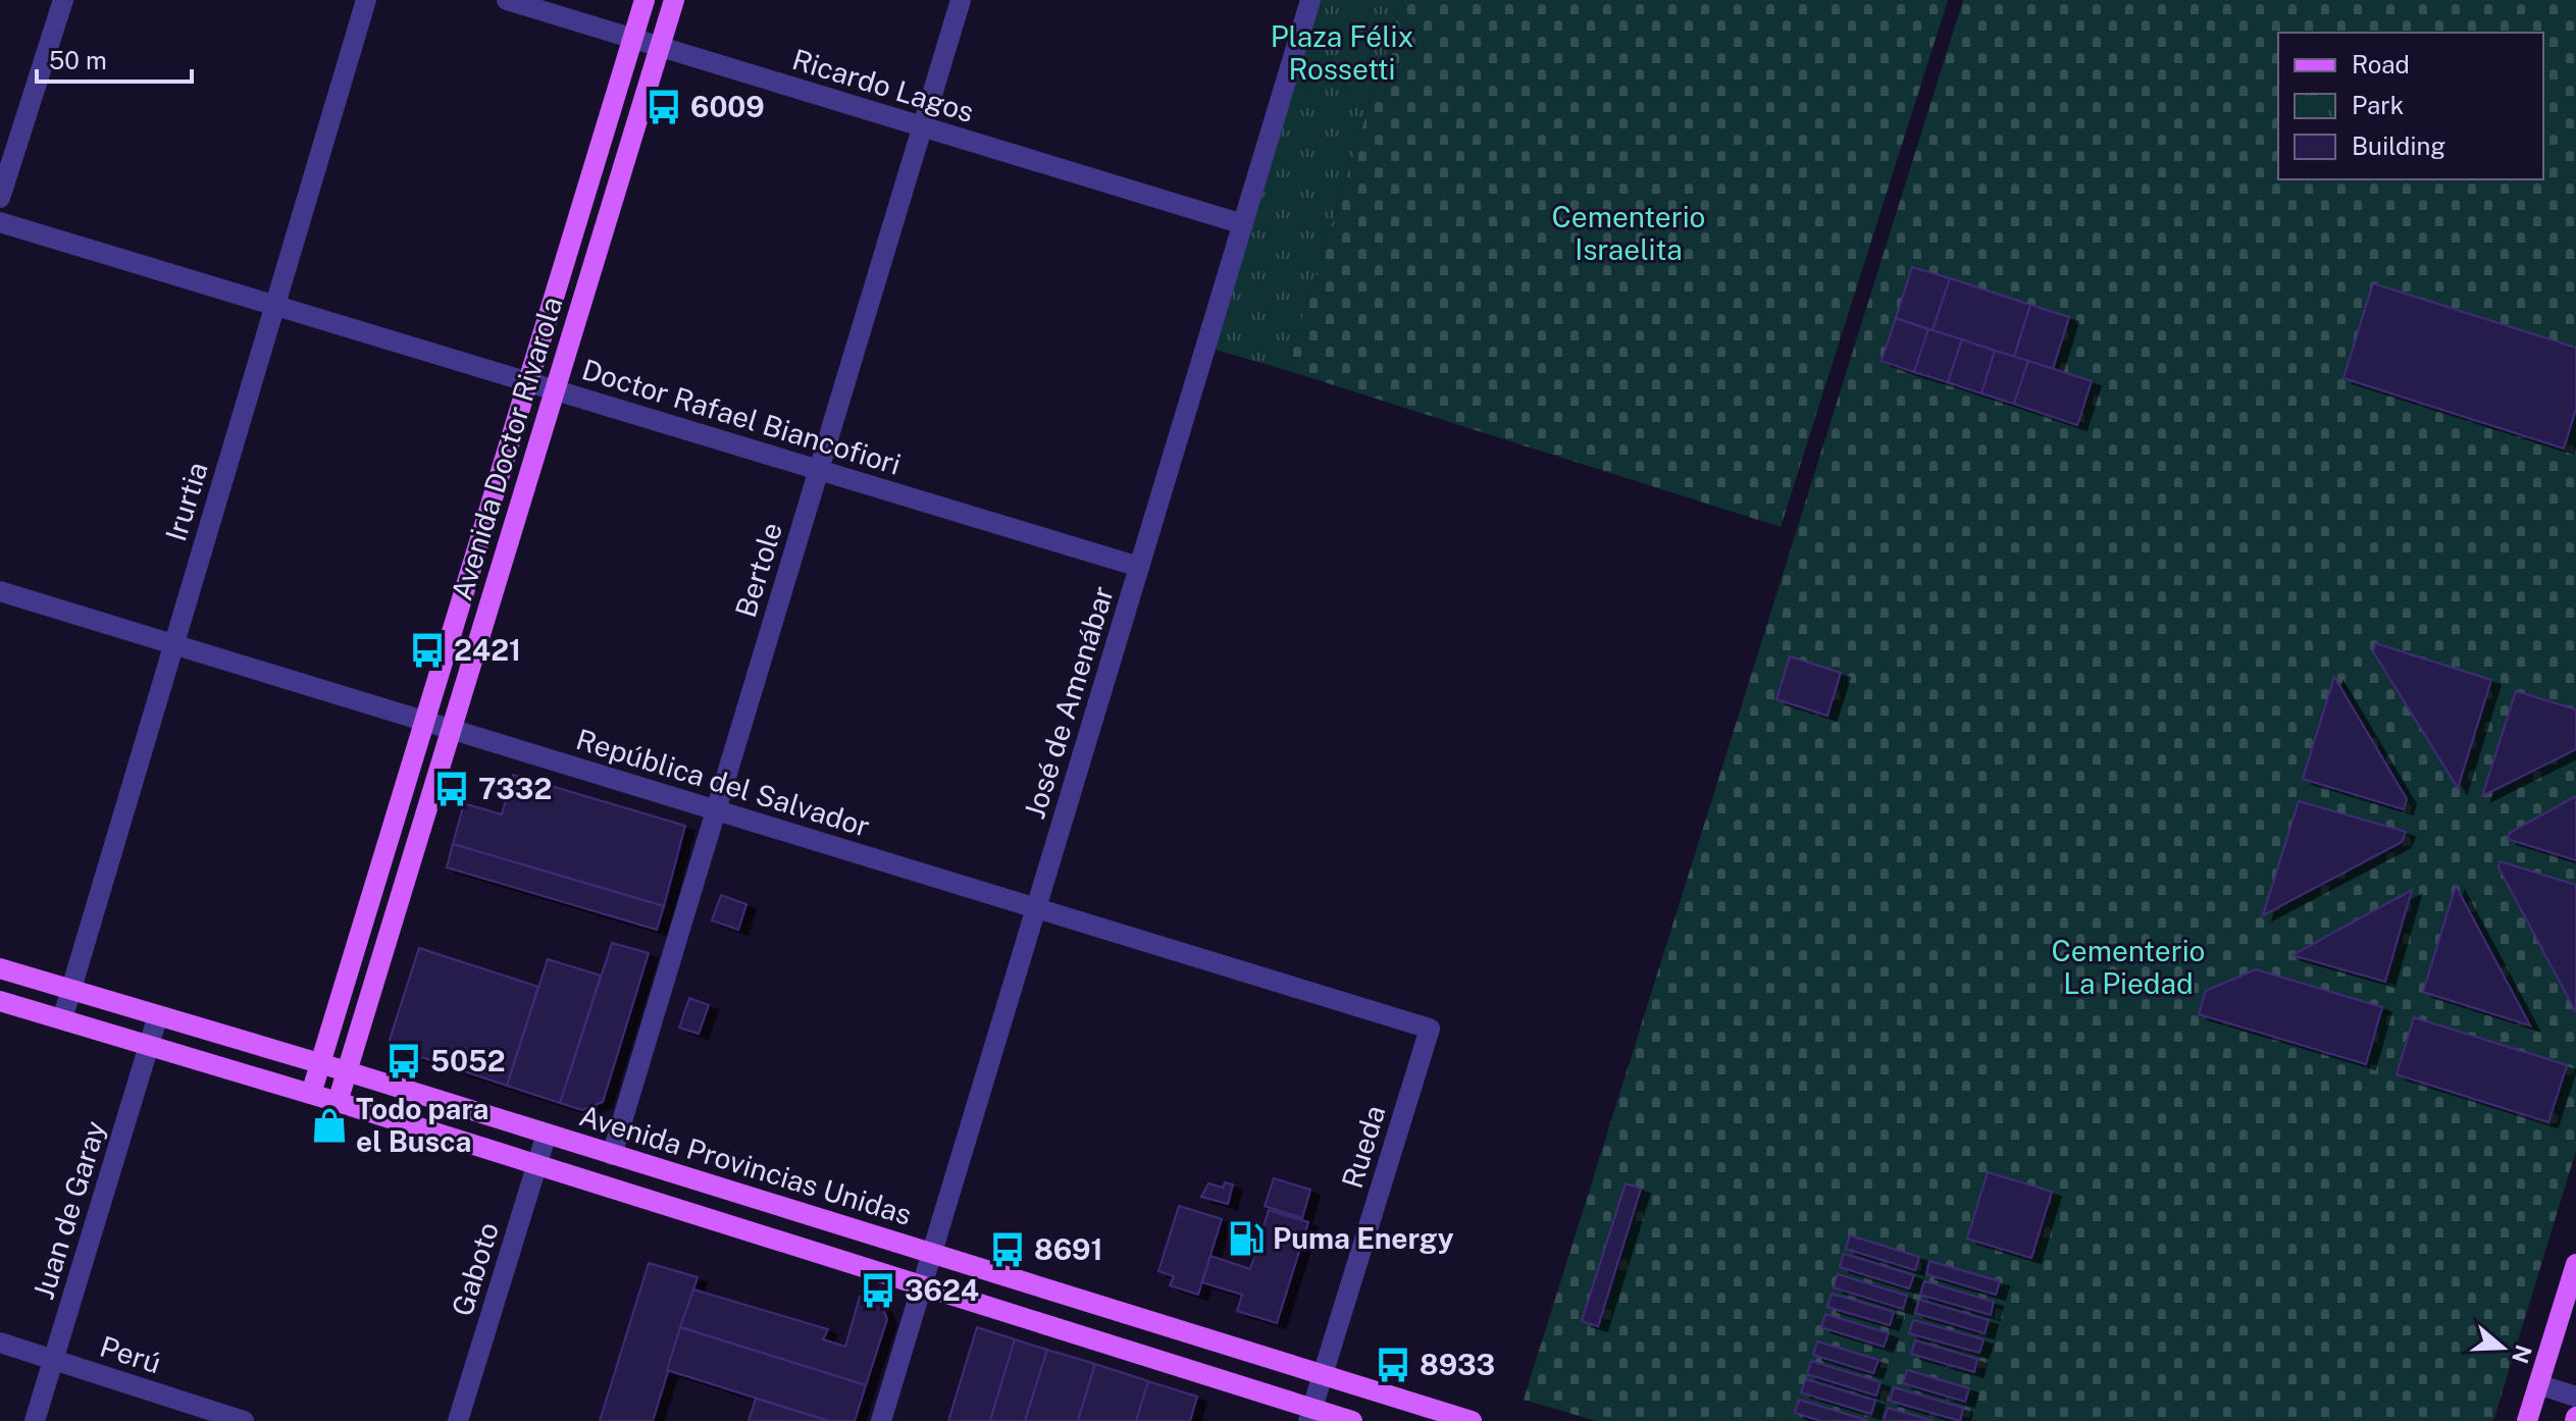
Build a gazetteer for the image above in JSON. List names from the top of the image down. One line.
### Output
{"streets":{"main road":["Avenida Doctor Rivarola","Avenida Provincias Unidas"],"street":["Ricardo Lagos","Doctor Rafael Biancofiori","Irurtia","Bertole","José de Amenábar","República del Salvador","Rueda","Juan de Garay","Gaboto","Perú"]},"crossings":[["Ricardo Lagos","Avenida Doctor Rivarola"],["Ricardo Lagos","Bertole"],["Ricardo Lagos","José de Amenábar"],["Doctor Rafael Biancofiori","Avenida Doctor Rivarola"],["Doctor Rafael Biancofiori","Irurtia"],["Doctor Rafael Biancofiori","Bertole"],["Doctor Rafael Biancofiori","José de Amenábar"],["Avenida Doctor Rivarola","República del Salvador"],["Avenida Doctor Rivarola","Avenida Provincias Unidas"],["Irurtia","República del Salvador"],["Irurtia","Avenida Provincias Unidas"],["Bertole","República del Salvador"],["Bertole","Avenida Provincias Unidas"],["José de Amenábar","República del Salvador"],["José de Amenábar","Avenida Provincias Unidas"],["República del Salvador","Rueda"],["Rueda","Avenida Provincias Unidas"],["Avenida Provincias Unidas","Juan de Garay"],["Avenida Provincias Unidas","Gaboto"],["Juan de Garay","Perú"]],"parks":["Plaza Félix Rossetti","Cementerio Israelita","Cementerio La Piedad"],"places":{"bus stop":["6009","2421","7332","5052","8691","3624","8933"],"shop":["Todo para el Busca"],"fuel station":["Puma Energy"]},"legend":["Road","Park","Building"],"scale_bar":"50 m","north":"right"}
